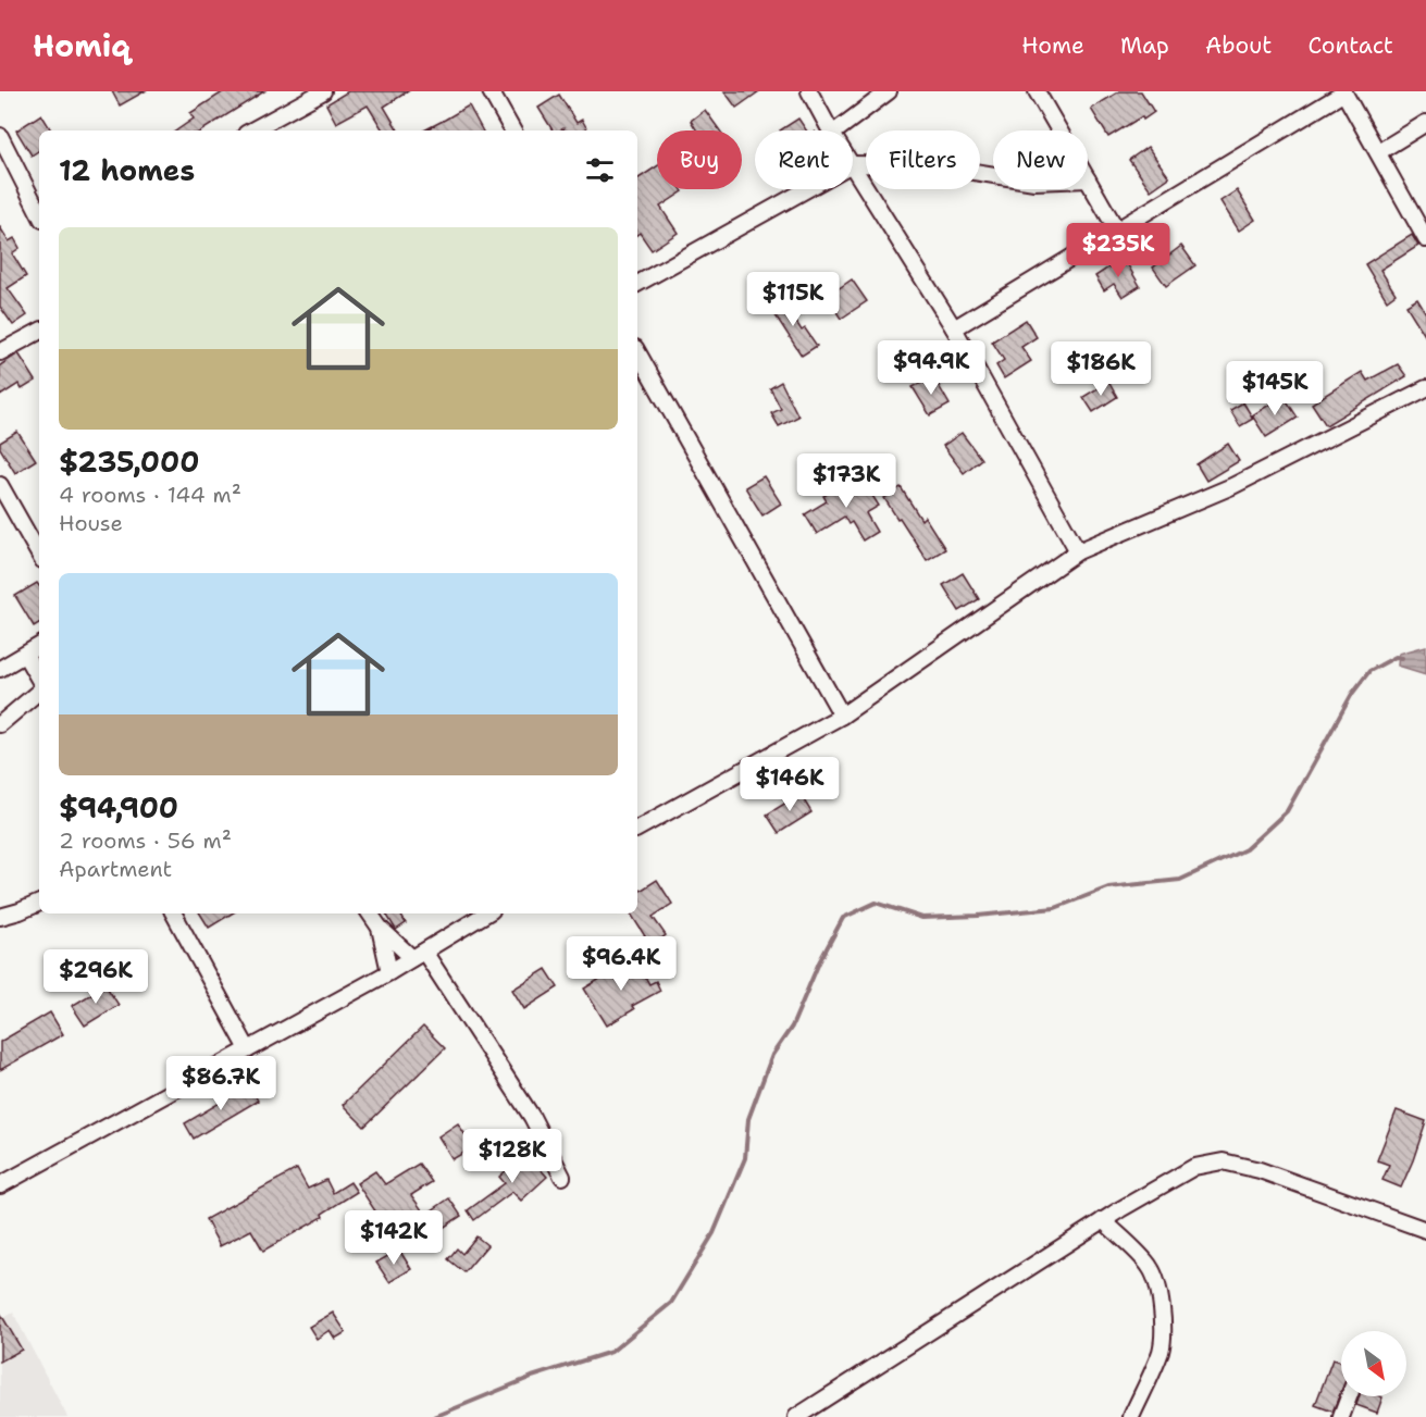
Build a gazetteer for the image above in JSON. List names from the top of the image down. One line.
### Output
{"north":"bottom right","page":{"header":"Homiq","nav":["Home","Map","About","Contact"],"chip":["Buy","Rent","Filters","New"],"heading":"12 homes","list":[{"name":"$235,000","note":"4 rooms · 144 m² · House"},{"name":"$94,900","note":"2 rooms · 56 m² · Apartment"}],"price":["$235K","$115K","$94.9K","$186K","$145K","$173K","$146K","$96.4K","$296K","$86.7K","$128K","$142K"]}}
